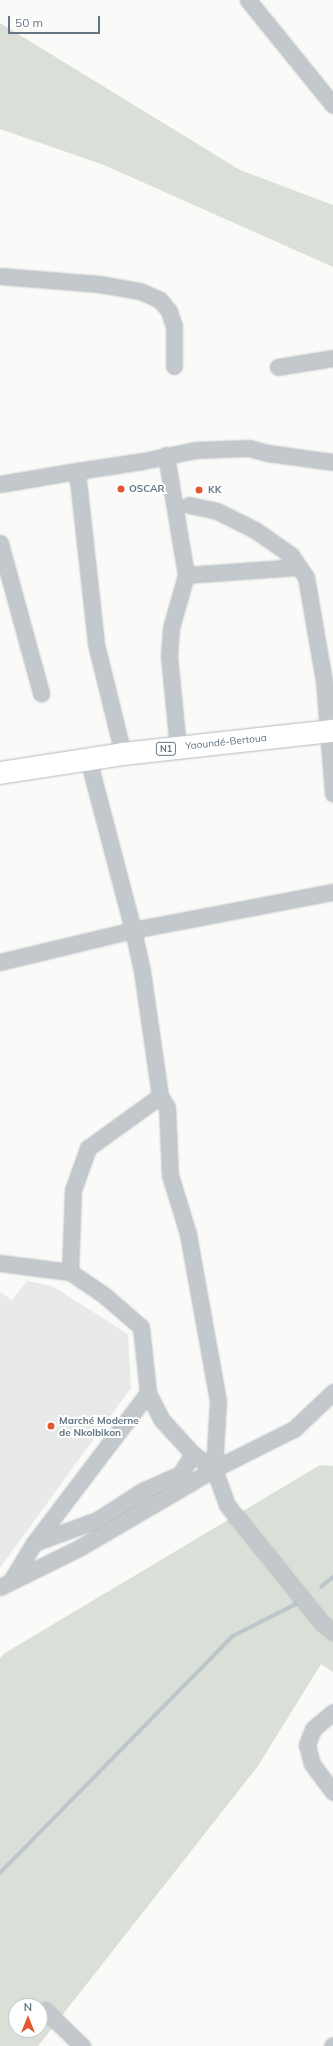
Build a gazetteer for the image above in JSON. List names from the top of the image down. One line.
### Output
{"streets":{"highway":["Yaoundé-Bertoua","N1"]},"places":["OSCAR","KK","Marché Moderne de Nkolbikon"],"scale_bar":"50 m","north":"top"}
